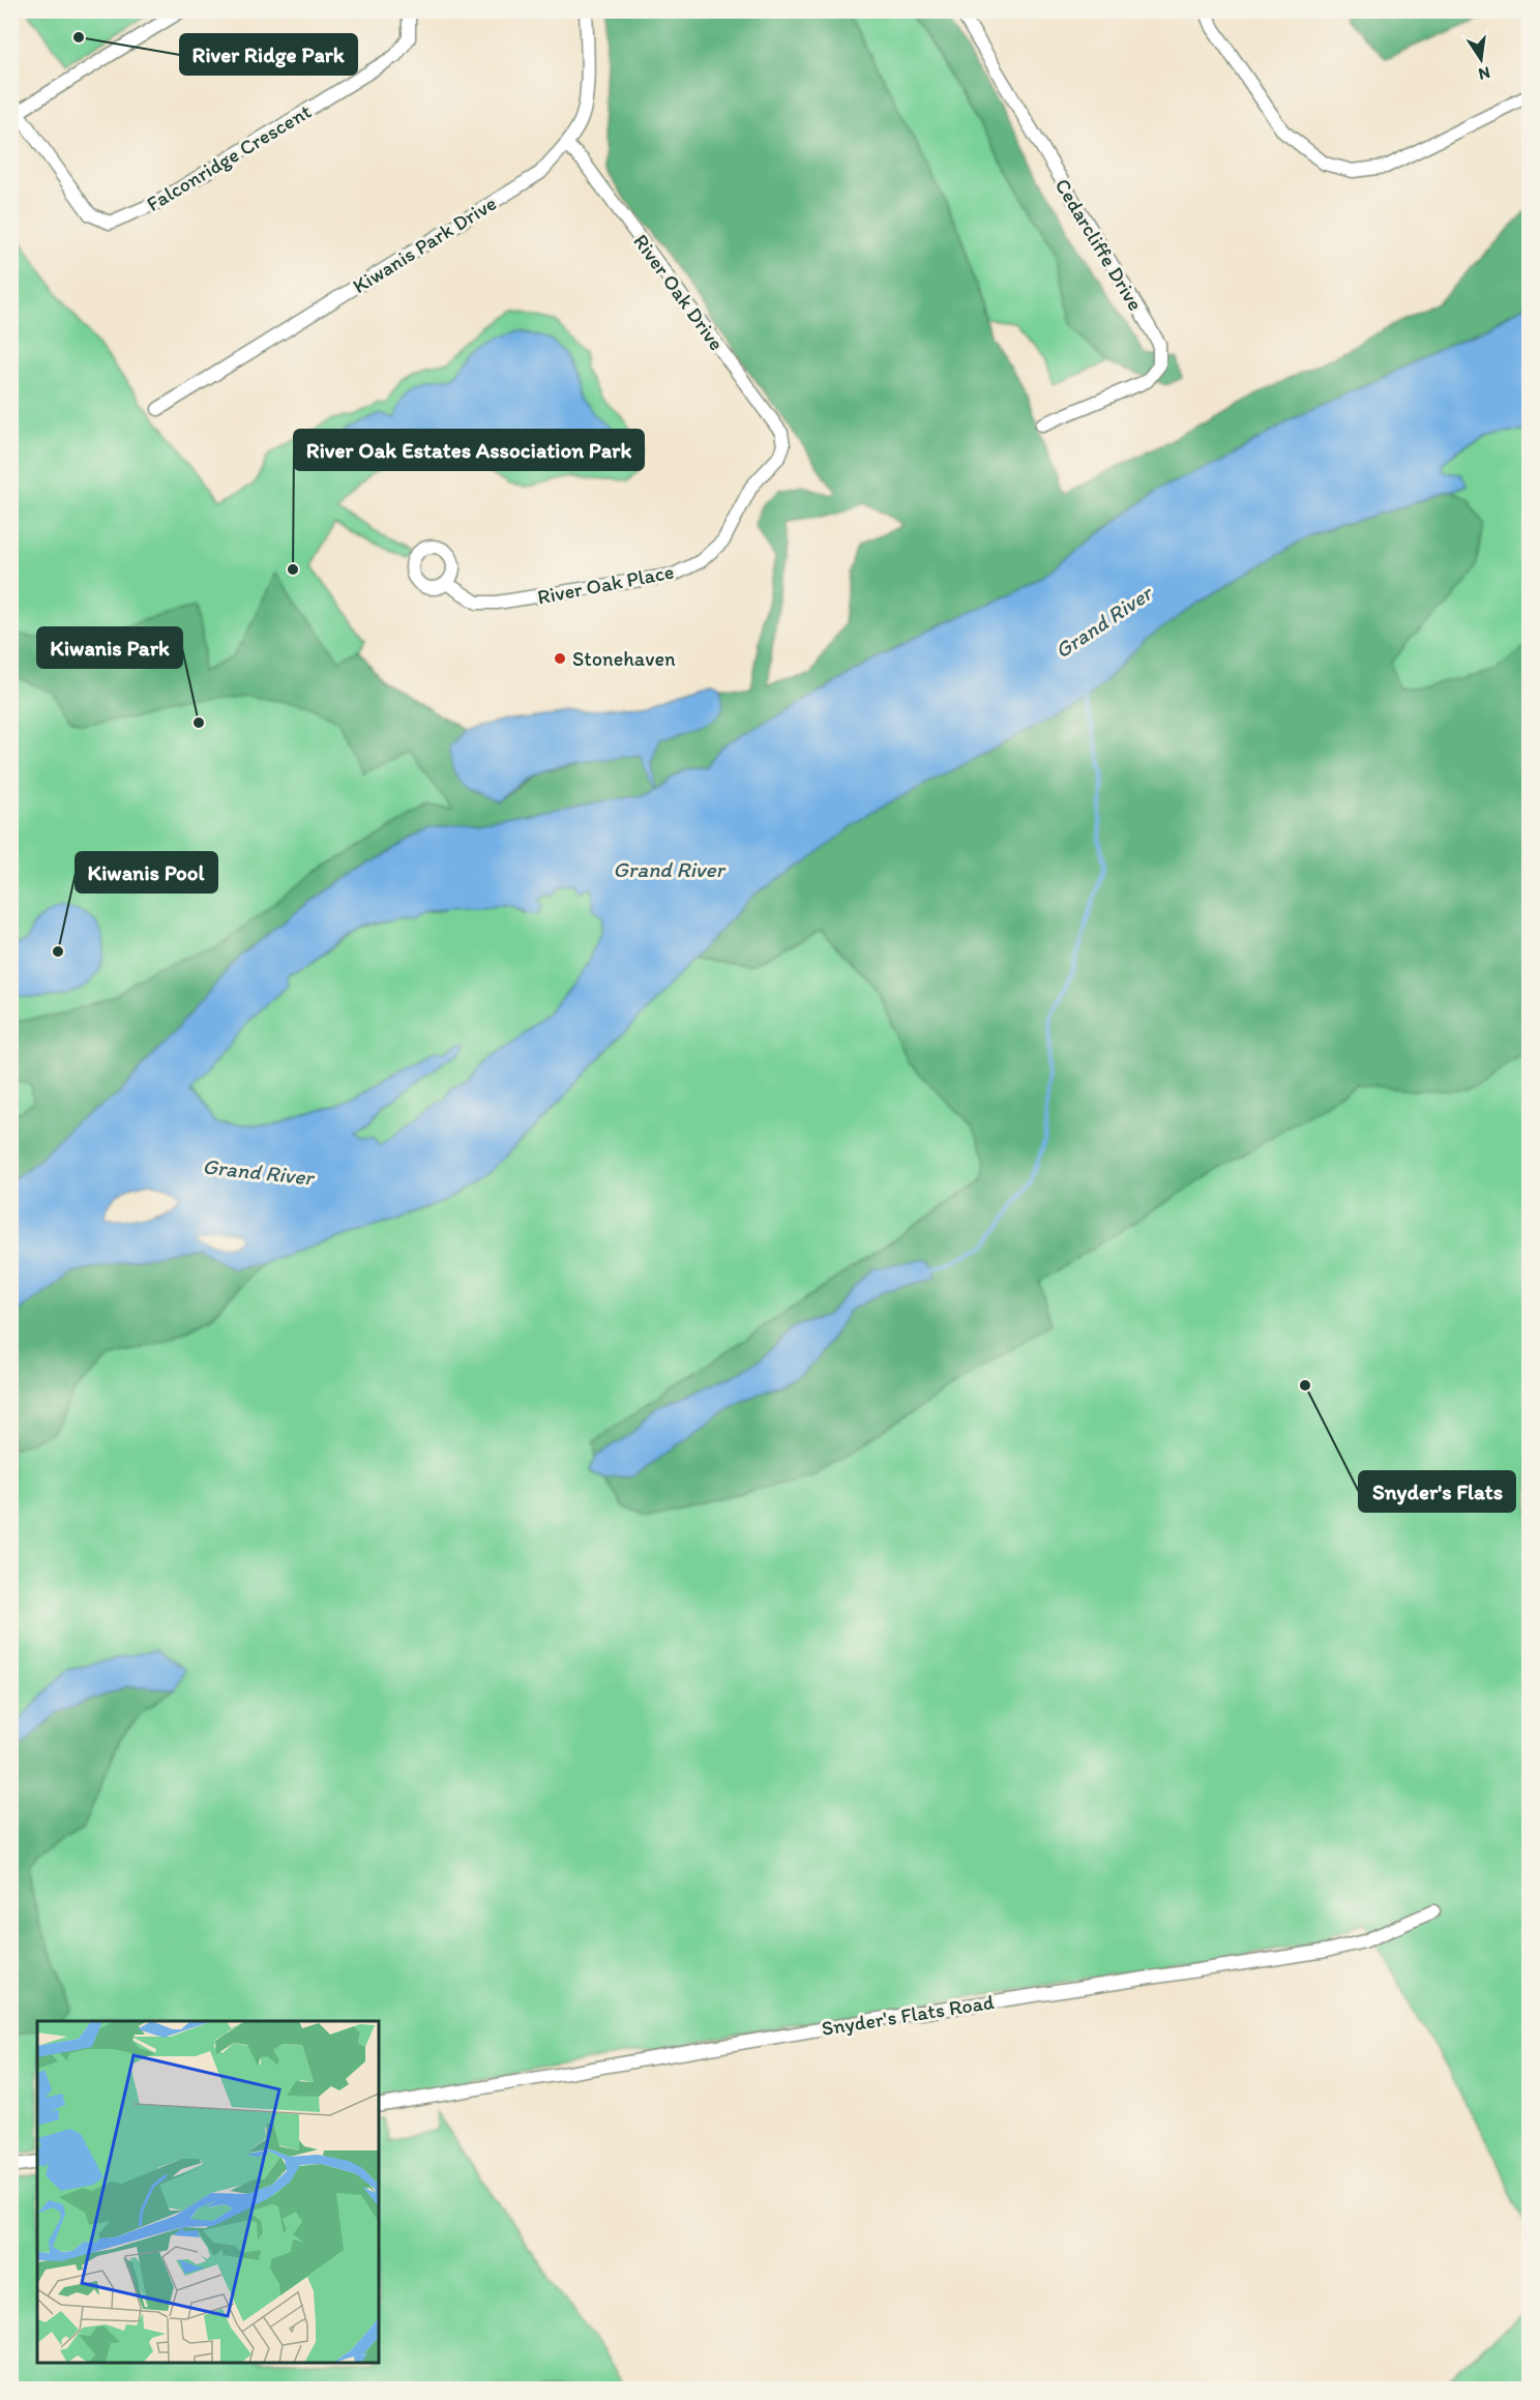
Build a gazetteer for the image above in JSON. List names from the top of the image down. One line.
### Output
{"streets":{"street":["Falconridge Crescent","Kiwanis Park Drive","Cedarcliffe Drive","River Oak Drive","River Oak Place","Snyder's Flats Road"]},"crossings":[["Kiwanis Park Drive","River Oak Drive"],["River Oak Drive","River Oak Place"]],"water":["Grand River"],"places":["River Ridge Park","River Oak Estates Association Park","Stonehaven","Kiwanis Park","Kiwanis Pool","Snyder's Flats"],"north":"bottom"}
